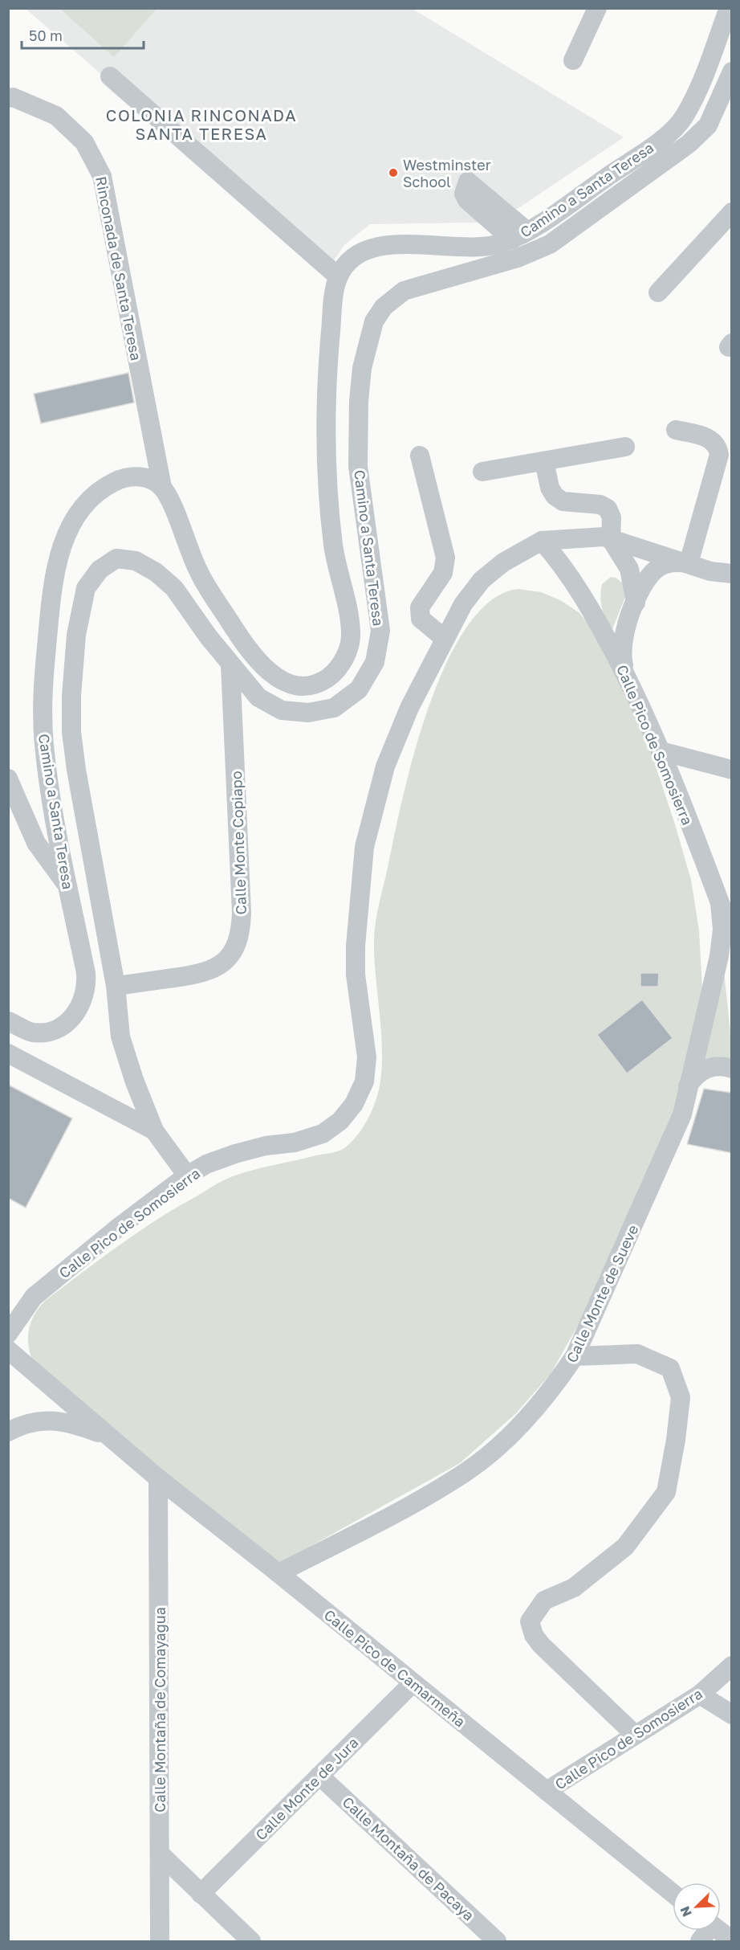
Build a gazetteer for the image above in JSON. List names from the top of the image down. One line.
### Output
{"streets":{"street":["Camino a Santa Teresa","Rinconada de Santa Teresa","Calle Pico de Somosierra","Calle Monte Copiapo","Calle Monte de Sueve","Calle Pico de Camarmeña","Calle Montaña de Comayagua","Calle Monte de Jura","Calle Montaña de Pacaya"]},"crossings":[["Camino a Santa Teresa","Rinconada de Santa Teresa"],["Camino a Santa Teresa","Calle Pico de Somosierra"],["Camino a Santa Teresa","Calle Monte Copiapo"],["Calle Pico de Somosierra","Calle Monte de Sueve"],["Calle Pico de Somosierra","Calle Pico de Camarmeña"],["Calle Monte de Sueve","Calle Pico de Camarmeña"],["Calle Pico de Camarmeña","Calle Montaña de Comayagua"],["Calle Pico de Camarmeña","Calle Monte de Jura"],["Calle Monte de Jura","Calle Montaña de Pacaya"]],"districts":["COLONIA RINCONADA SANTA TERESA"],"places":["Westminster School"],"scale_bar":"50 m","north":"bottom left"}
